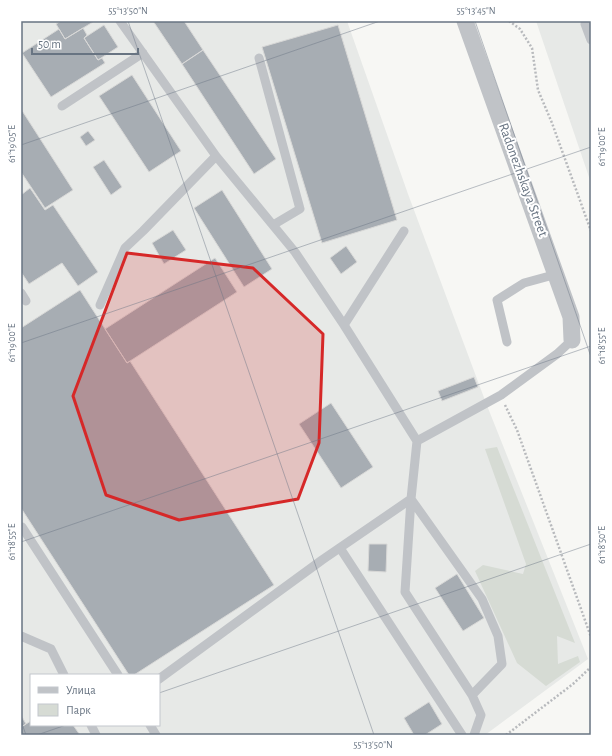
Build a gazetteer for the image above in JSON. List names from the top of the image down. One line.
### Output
{"streets":{"street":["Radonezhskaya Street"]},"legend":["Улица","Парк"],"scale_bar":"50 m","coordinates":["55°13'50\"N","55°13'45\"N","61°19'05\"E","61°19'00\"E","61°18'55\"E","61°18'50\"E"]}
